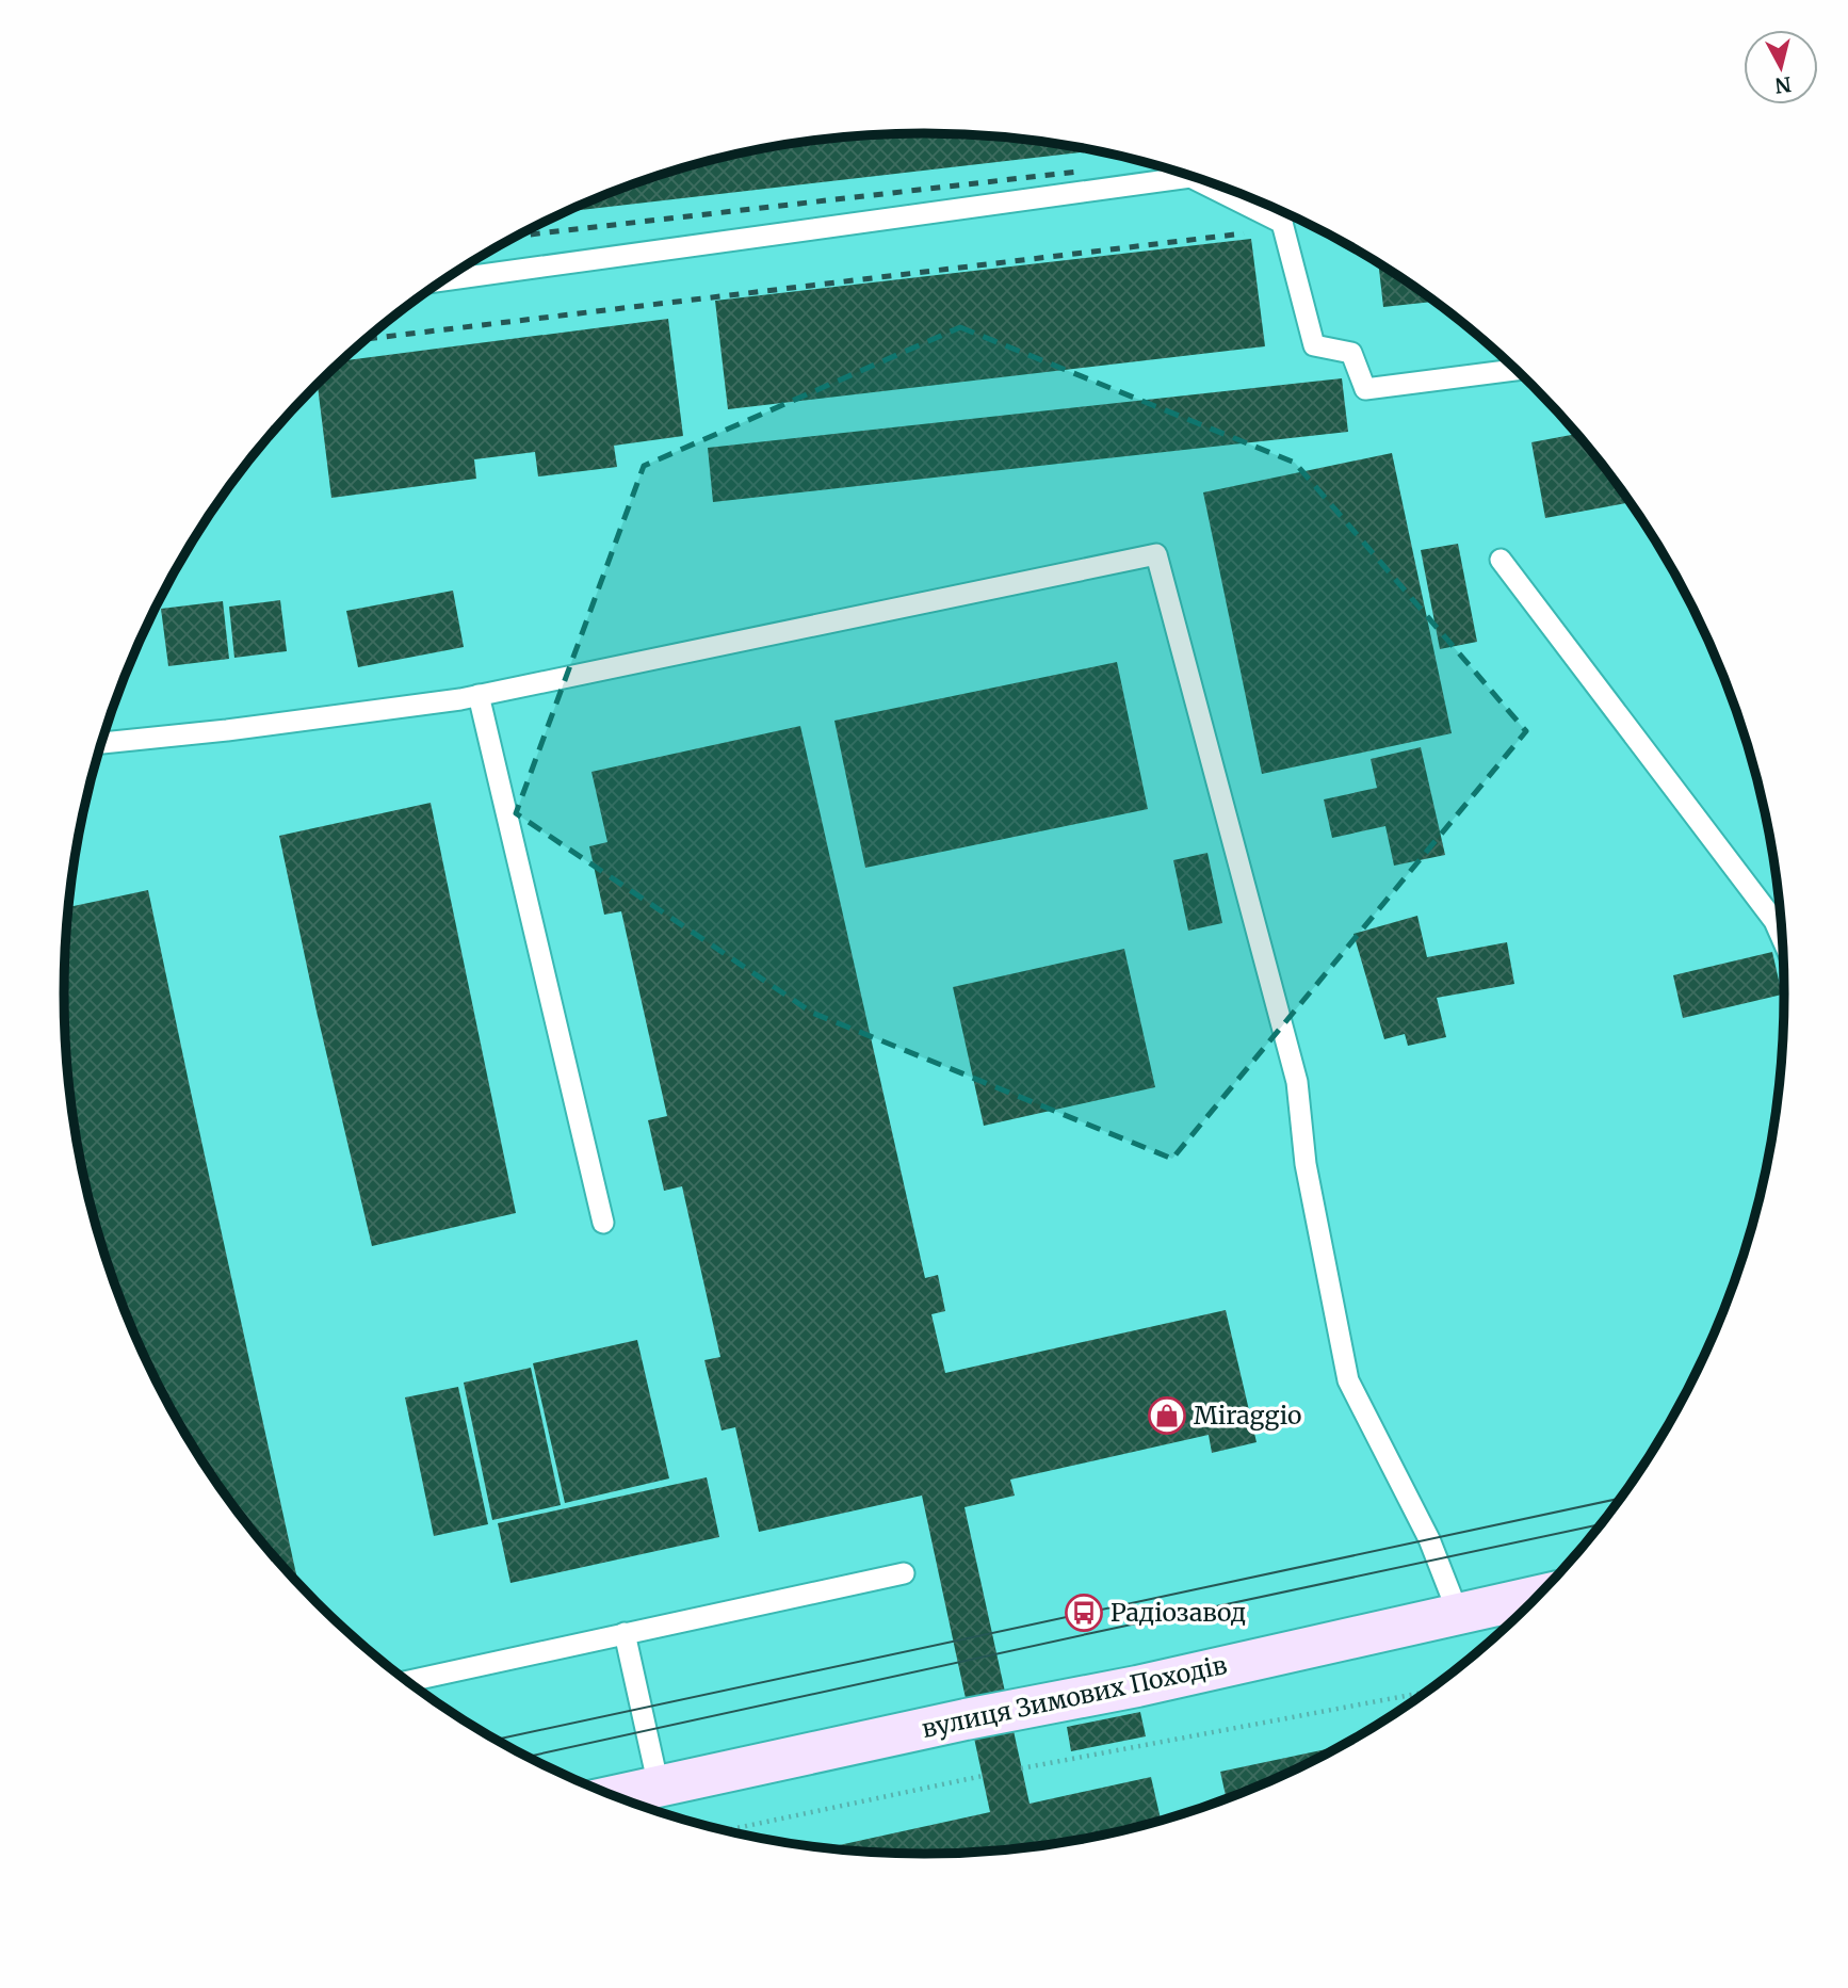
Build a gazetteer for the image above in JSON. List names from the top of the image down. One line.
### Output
{"streets":{"main road":["вулиця Зимових Походів"]},"places":{"shop":["Miraggio"],"bus stop":["Радіозавод"]},"north":"bottom"}
